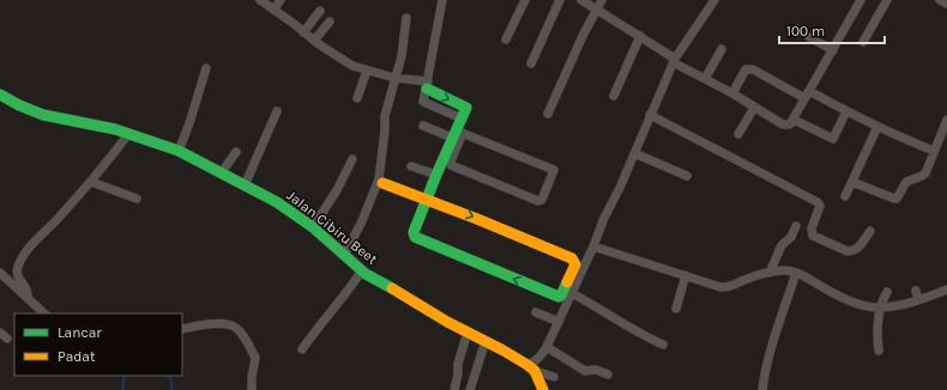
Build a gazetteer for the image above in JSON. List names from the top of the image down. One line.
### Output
{"streets":{"street":["Jalan Cibiru Beet"]},"legend":["Lancar","Padat"],"scale_bar":"100 m"}
